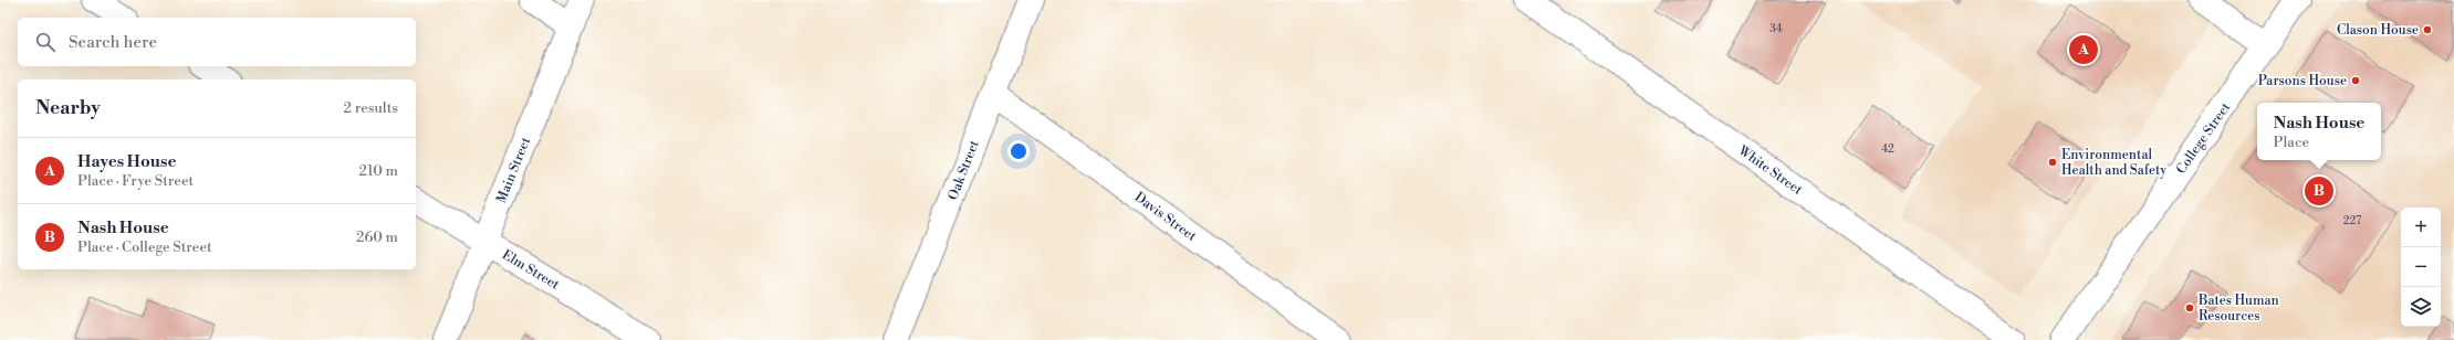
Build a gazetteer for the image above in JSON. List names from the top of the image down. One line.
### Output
{"streets":{"main road":["College Street","Main Street","Oak Street","White Street","Davis Street","Elm Street"]},"crossings":[["Main Street","Elm Street"],["Oak Street","Davis Street"]],"places":["Clason House","Parsons House","Environmental Health and Safety","Bates Human Resources"],"house_numbers":["34","42","227"],"page":{"search":"Search here","pins":["A","B"],"heading":["Nearby","2 results"],"popup":["Nash House","Place"],"list":[{"mark":"A","name":"Hayes House","note":"Place · Frye Street","value":"210 m"},{"mark":"B","name":"Nash House","note":"Place · College Street","value":"260 m"}],"map_buttons":["+","−"]}}
